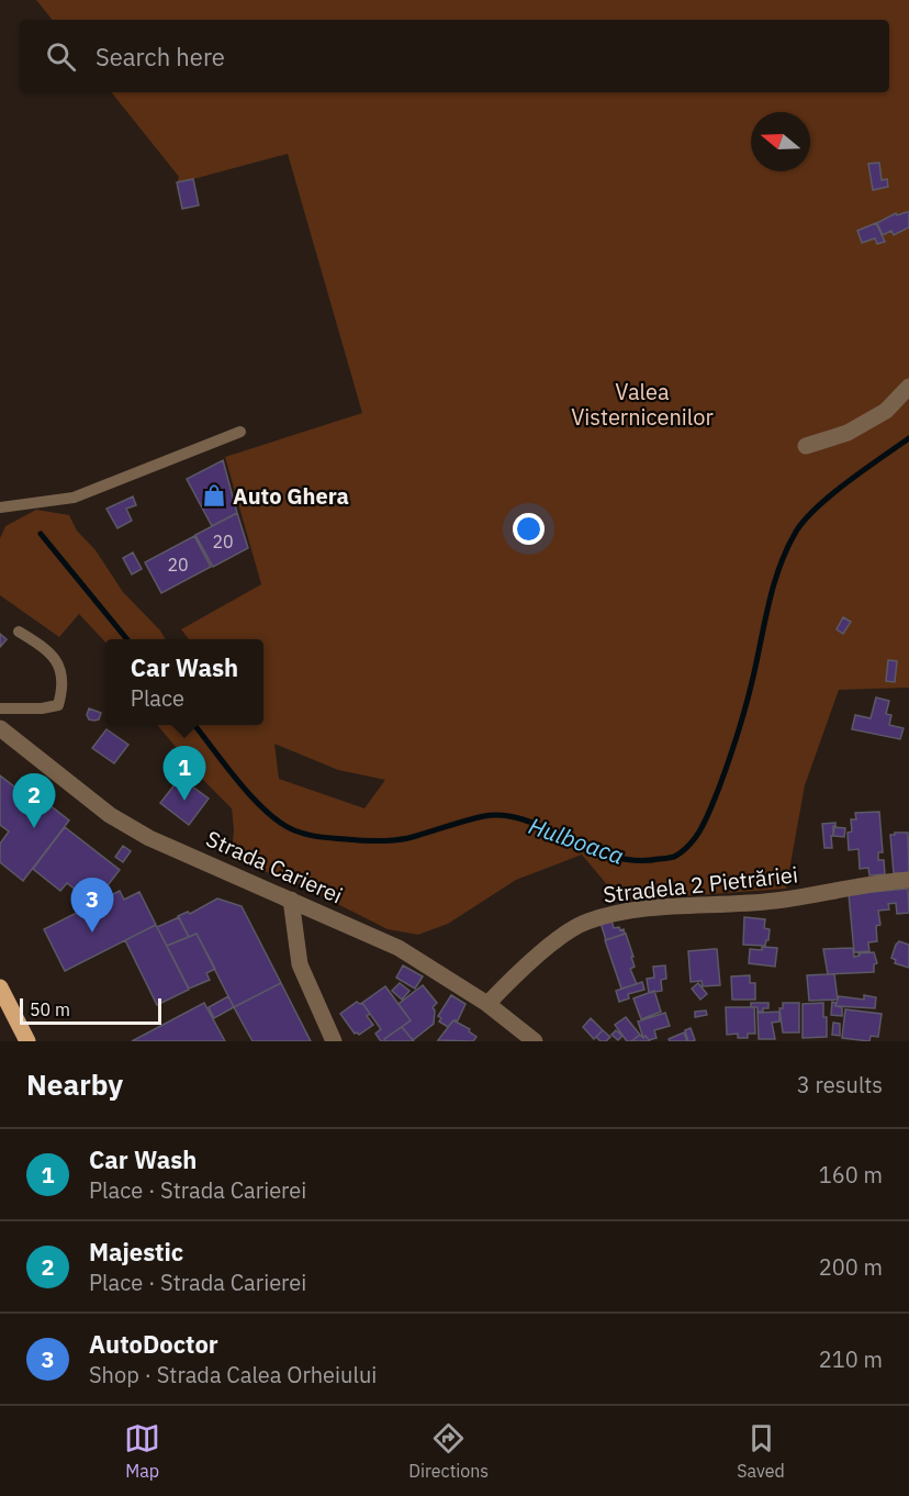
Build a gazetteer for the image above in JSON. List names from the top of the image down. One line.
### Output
{"streets":{"street":["Strada Carierei","Stradela 2 Pietrăriei"]},"crossings":[["Strada Carierei","Stradela 2 Pietrăriei"]],"water":["Hulboaca"],"parks":["Valea Visternicenilor"],"places":{"shop":["Auto Ghera"]},"house_numbers":["20","20"],"scale_bar":"50 m","north":"left","page":{"search":"Search here","popup":["Car Wash","Place"],"pins":["1","2","3"],"scale":"50 m","heading":["Nearby","3 results"],"list":[{"mark":"1","name":"Car Wash","note":"Place · Strada Carierei","value":"160 m"},{"mark":"2","name":"Majestic","note":"Place · Strada Carierei","value":"200 m"},{"mark":"3","name":"AutoDoctor","note":"Shop · Strada Calea Orheiului","value":"210 m"}],"nav":["Map","Directions","Saved"]}}
